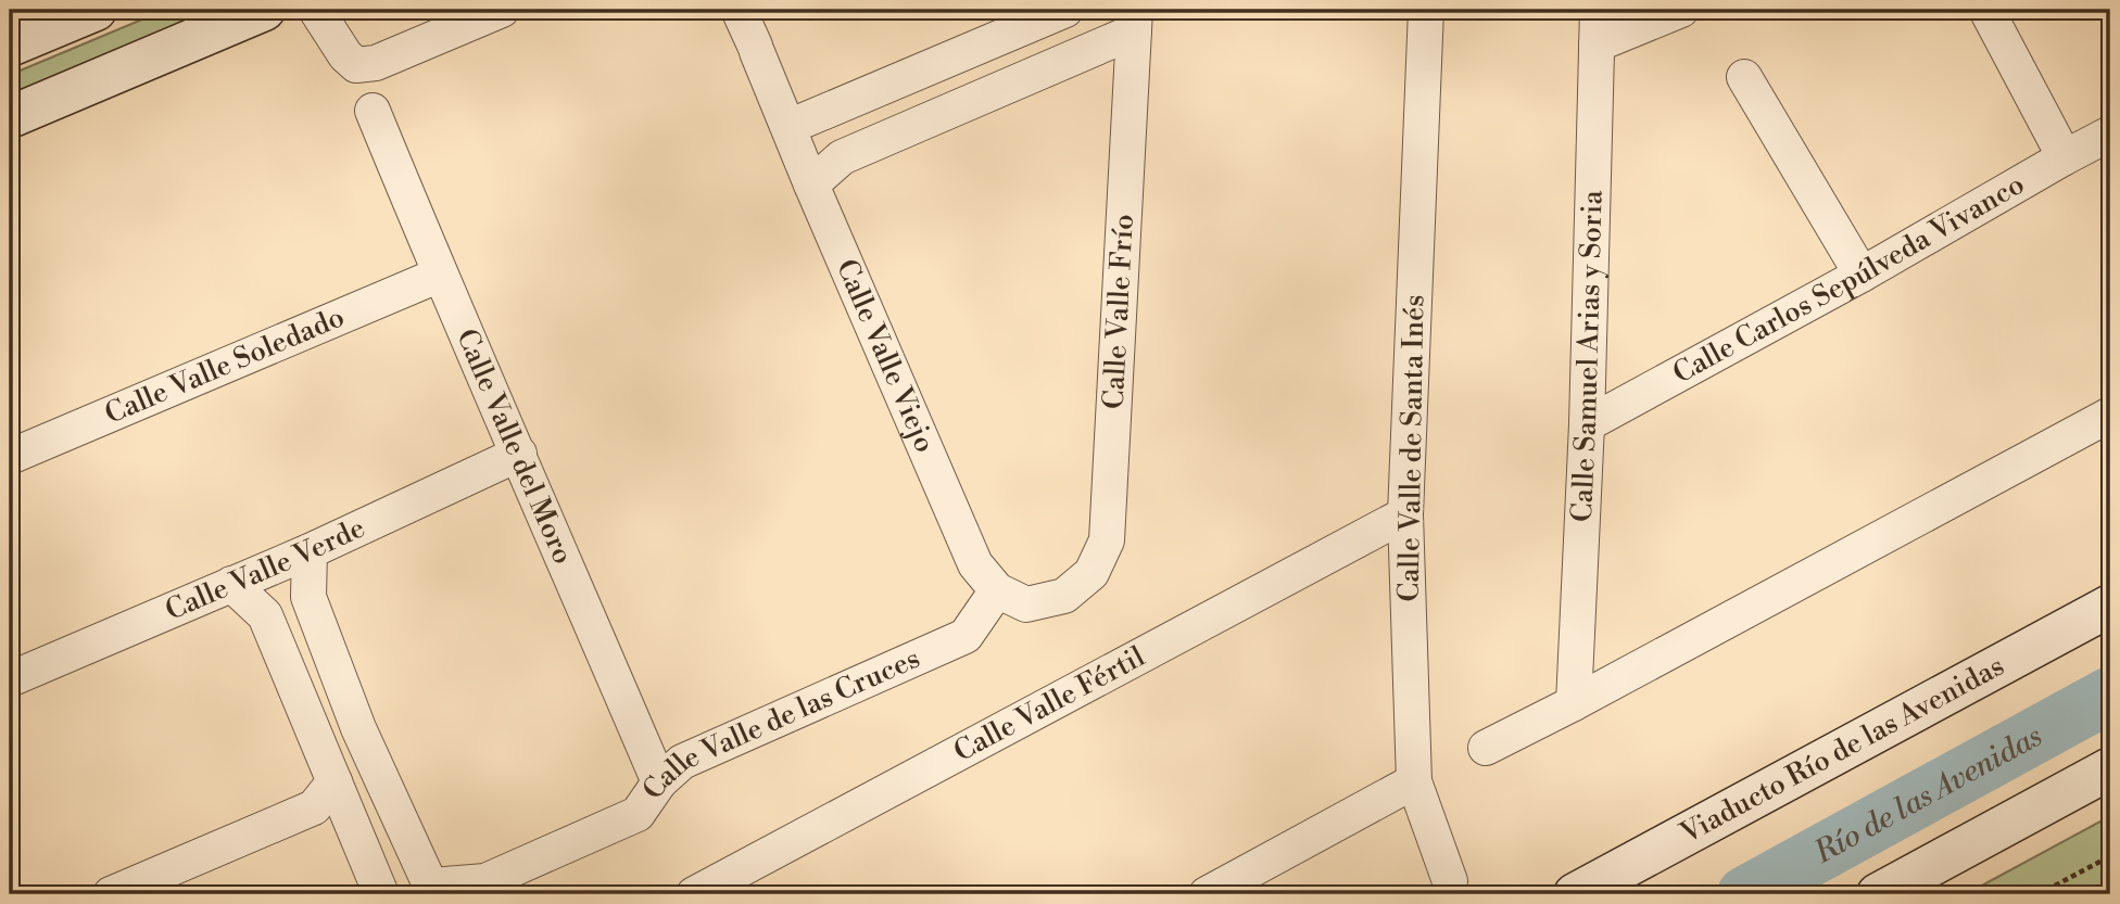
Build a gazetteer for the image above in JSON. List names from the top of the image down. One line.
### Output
{"streets":{"main road":["Viaducto Río de las Avenidas"],"street":["Calle Carlos Sepúlveda Vivanco","Calle Valle Frío","Calle Samuel Arias y Soria","Calle Valle Viejo","Calle Valle Soledado","Calle Valle del Moro","Calle Valle de Santa Inés","Calle Valle Verde","Calle Valle Fértil","Calle Valle de las Cruces"]},"crossings":[["Calle Carlos Sepúlveda Vivanco","Calle Samuel Arias y Soria"],["Calle Valle Frío","Calle Valle Viejo"],["Calle Valle Frío","Calle Valle de las Cruces"],["Calle Valle Viejo","Calle Valle de las Cruces"],["Calle Valle Soledado","Calle Valle del Moro"],["Calle Valle del Moro","Calle Valle Verde"],["Calle Valle del Moro","Calle Valle de las Cruces"],["Calle Valle de Santa Inés","Calle Valle Fértil"]],"water":["Río de las Avenidas"]}
